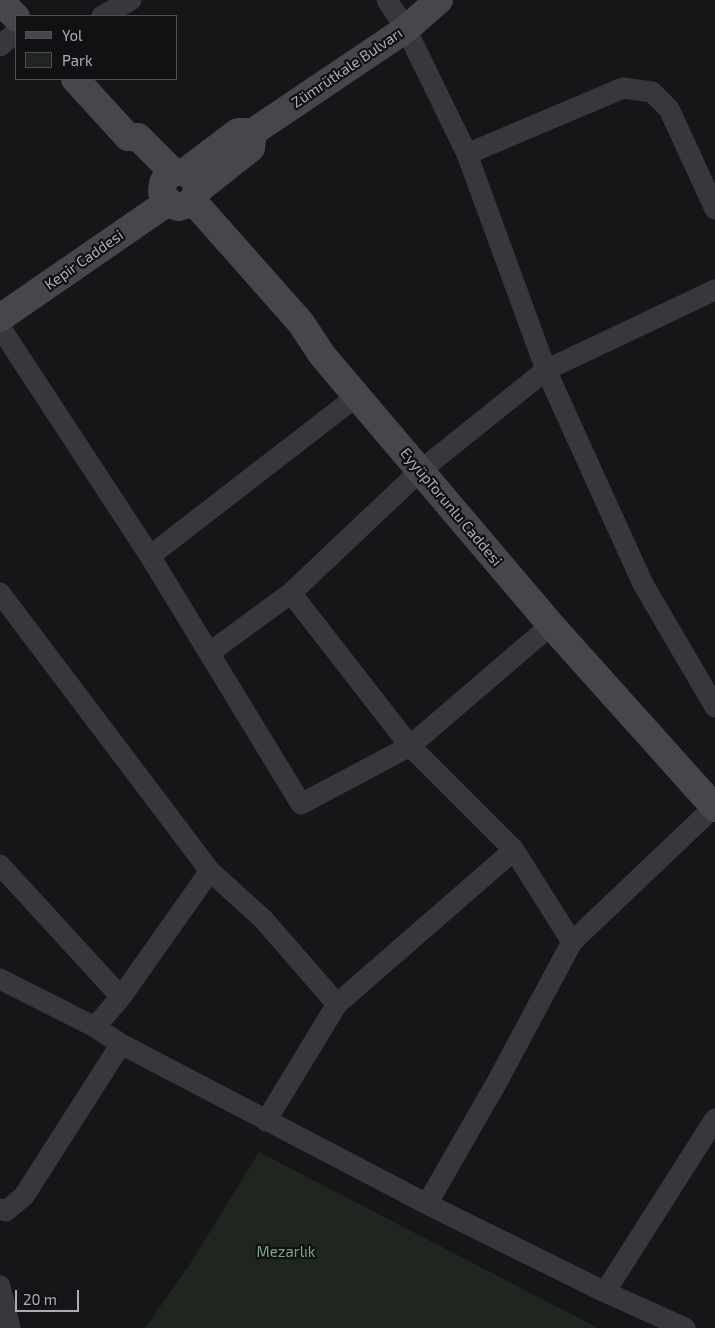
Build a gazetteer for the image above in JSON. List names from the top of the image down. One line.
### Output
{"streets":{"street":["Zümrütkale Bulvarı","Kepir Caddesi","EyyüpTorunlu Caddesi"]},"crossings":[["Zümrütkale Bulvarı","Kepir Caddesi"],["Zümrütkale Bulvarı","EyyüpTorunlu Caddesi"],["Kepir Caddesi","EyyüpTorunlu Caddesi"]],"parks":["Mezarlık"],"legend":["Yol","Park"],"scale_bar":"20 m"}
